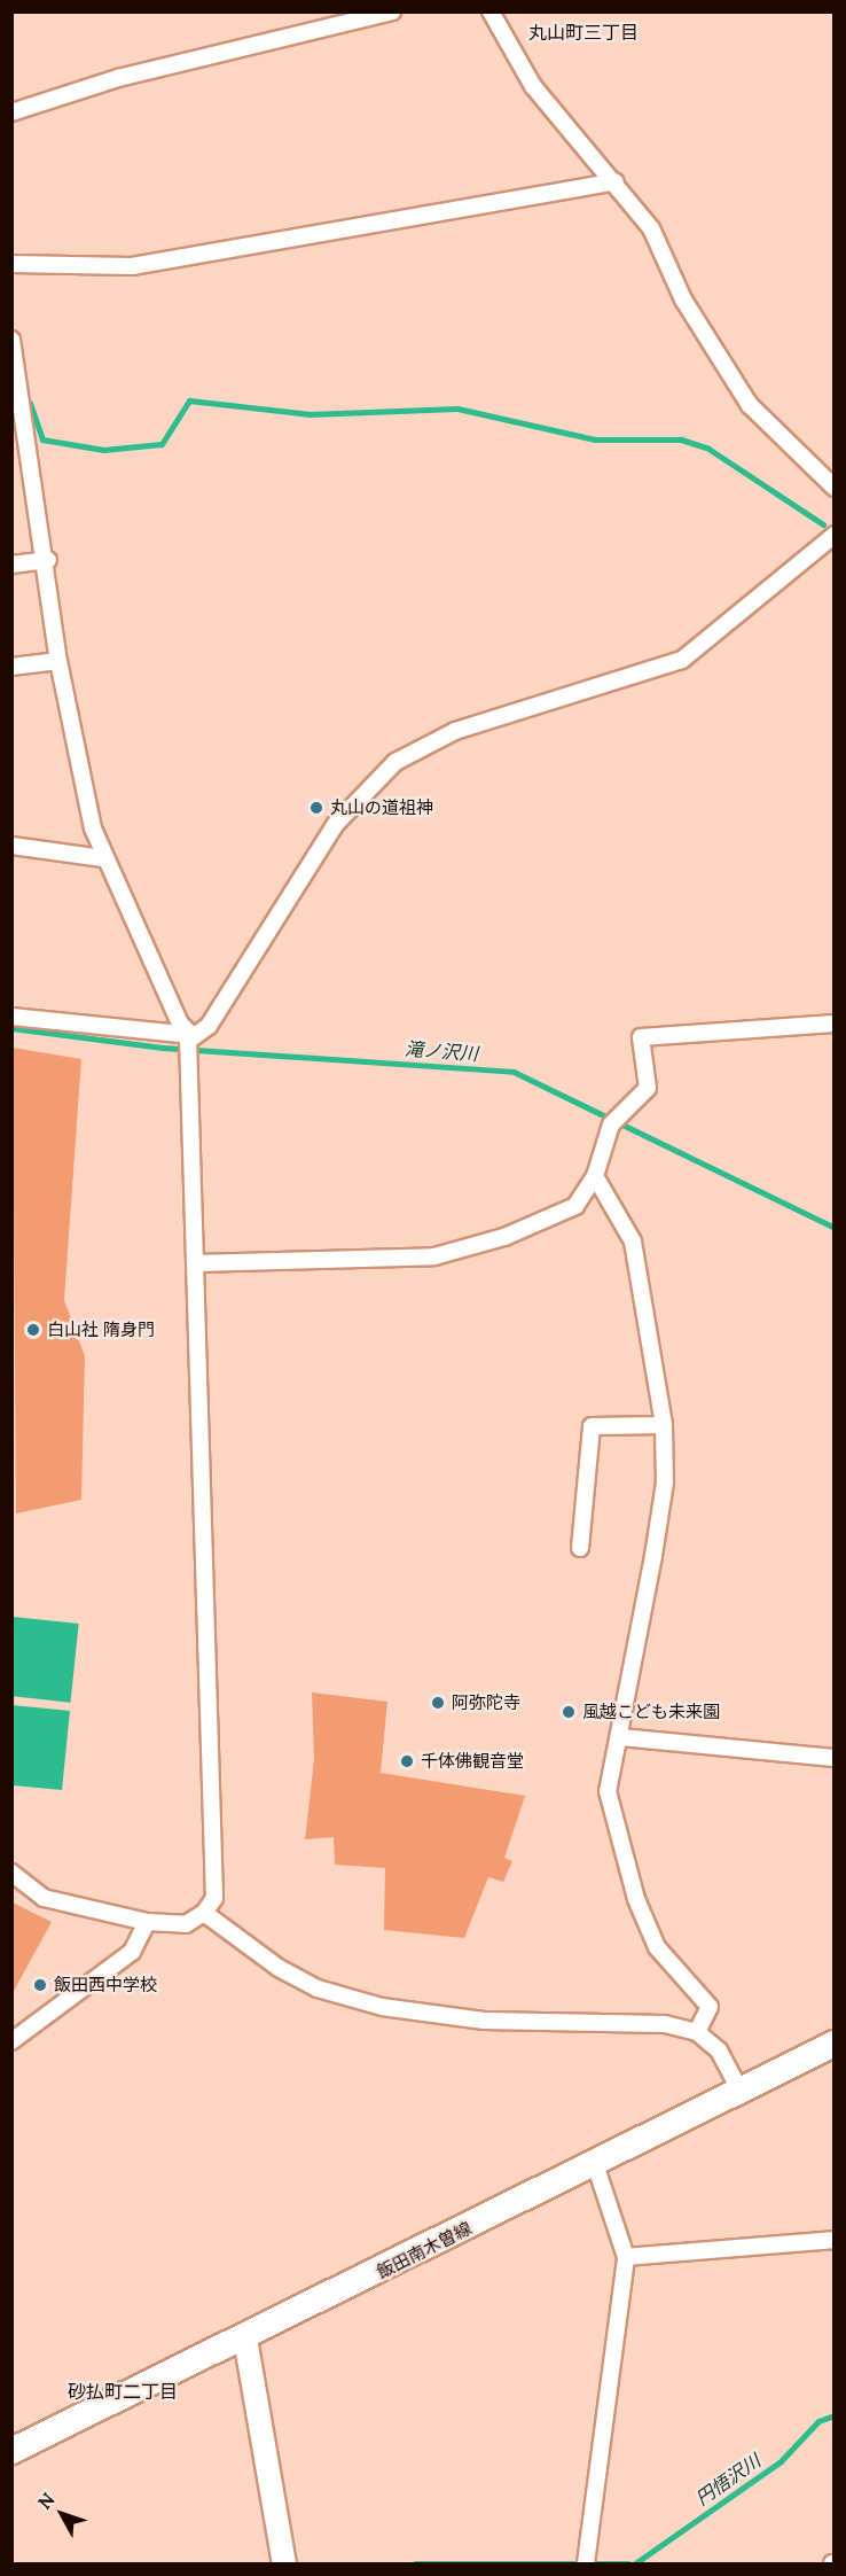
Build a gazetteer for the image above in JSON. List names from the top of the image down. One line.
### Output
{"streets":{"main road":["飯田南木曽線"]},"districts":["丸山町三丁目","砂払町二丁目"],"water":["滝ノ沢川","円悟沢川"],"places":["丸山の道祖神","白山社 隋身門","阿弥陀寺","風越こども未来園","千体佛観音堂","飯田西中学校"],"north":"top left"}
